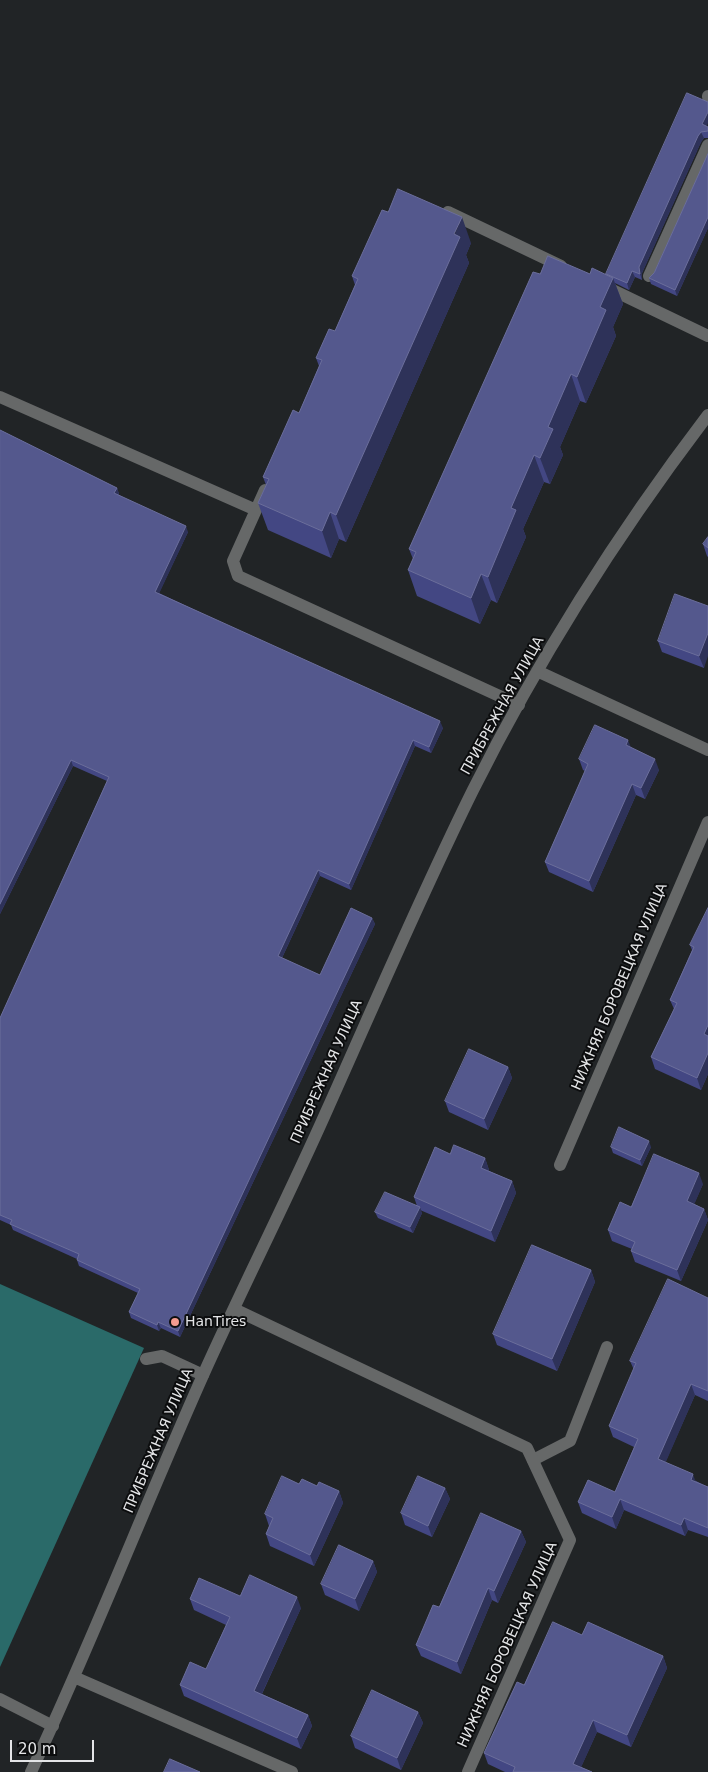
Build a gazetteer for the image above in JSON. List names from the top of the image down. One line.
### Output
{"streets":{"street":["ПРИБРЕЖНАЯ УЛИЦА","НИЖНЯЯ БОРОВЕЦКАЯ УЛИЦА"]},"places":["HanTires"],"scale_bar":"20 m"}
